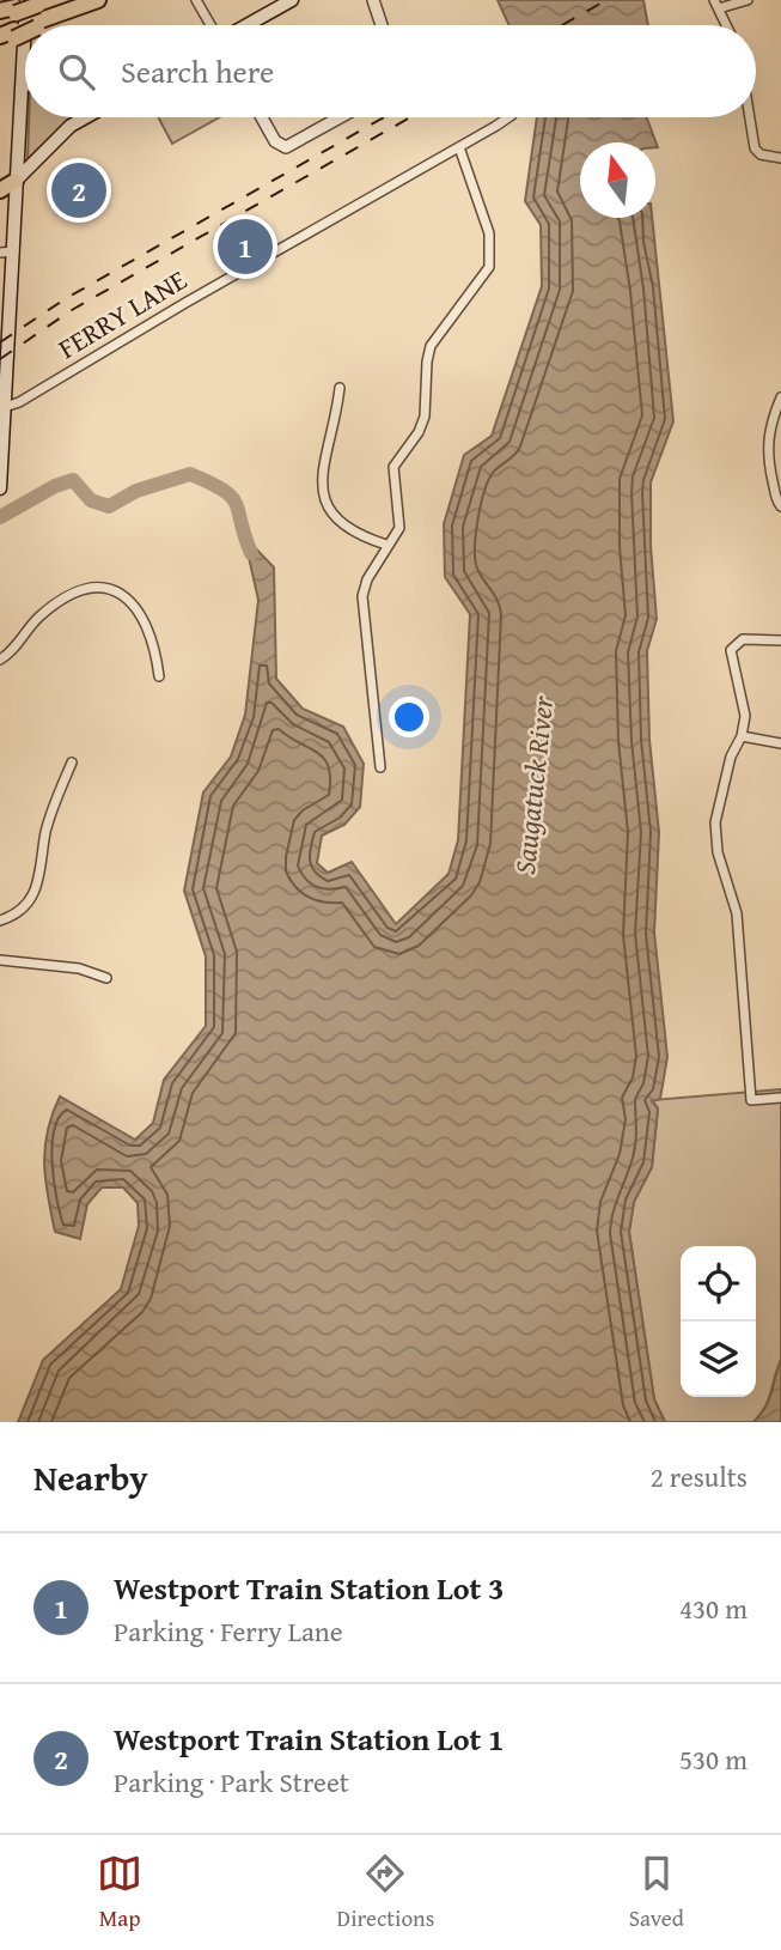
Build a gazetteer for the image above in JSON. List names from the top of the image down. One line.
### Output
{"streets":{"street":["FERRY LANE"]},"water":["Saugatuck River"],"north":"top","page":{"search":"Search here","pins":["2","1"],"heading":["Nearby","2 results"],"list":[{"mark":"1","name":"Westport Train Station Lot 3","note":"Parking · Ferry Lane","value":"430 m"},{"mark":"2","name":"Westport Train Station Lot 1","note":"Parking · Park Street","value":"530 m"}],"nav":["Map","Directions","Saved"]}}
